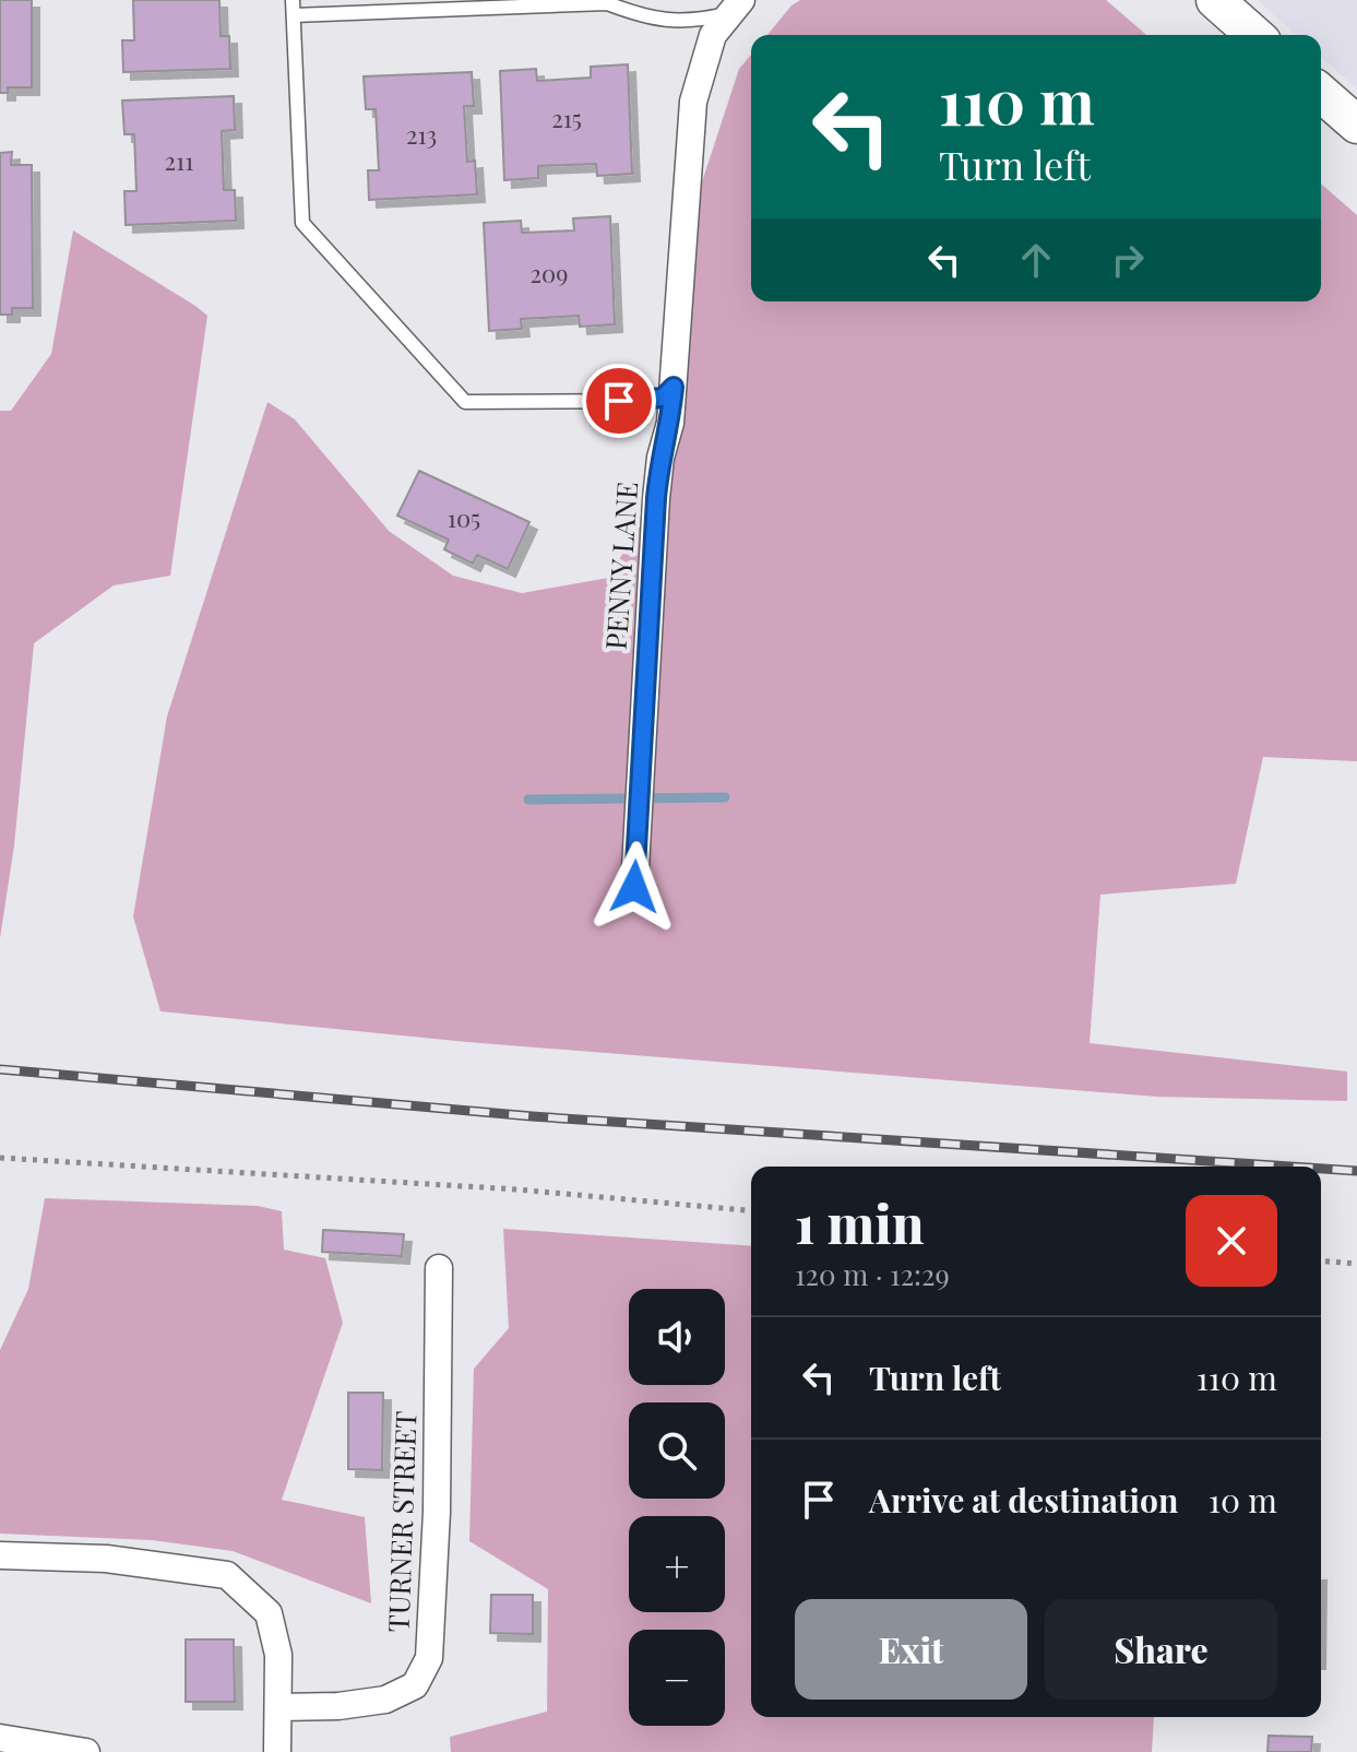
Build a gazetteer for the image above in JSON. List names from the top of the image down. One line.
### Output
{"streets":{"street":["PENNY LANE","TURNER STREET"]},"house_numbers":["215","213","211","209","105"],"page":{"turn":["110 m","Turn left"],"heading":["1 min","120 m · 12:29"],"map_buttons":["+","−"],"list":[{"name":"Turn left","value":"110 m"},{"name":"Arrive at destination","value":"10 m"}],"buttons":["Exit","Share"]}}
